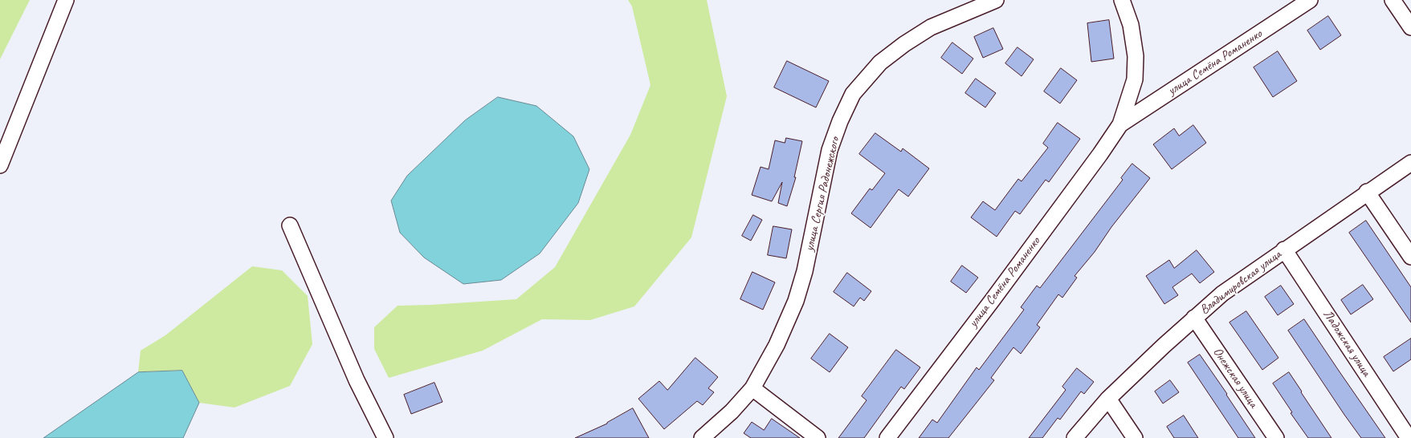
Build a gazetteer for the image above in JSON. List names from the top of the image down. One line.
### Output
{"streets":{"street":["улица Семёна Романенко","улица Сергия Радонежского","Владимировская улица","Ладожская улица","Онежская улица"]},"crossings":[["Владимировская улица","Ладожская улица"],["Владимировская улица","Онежская улица"]]}
